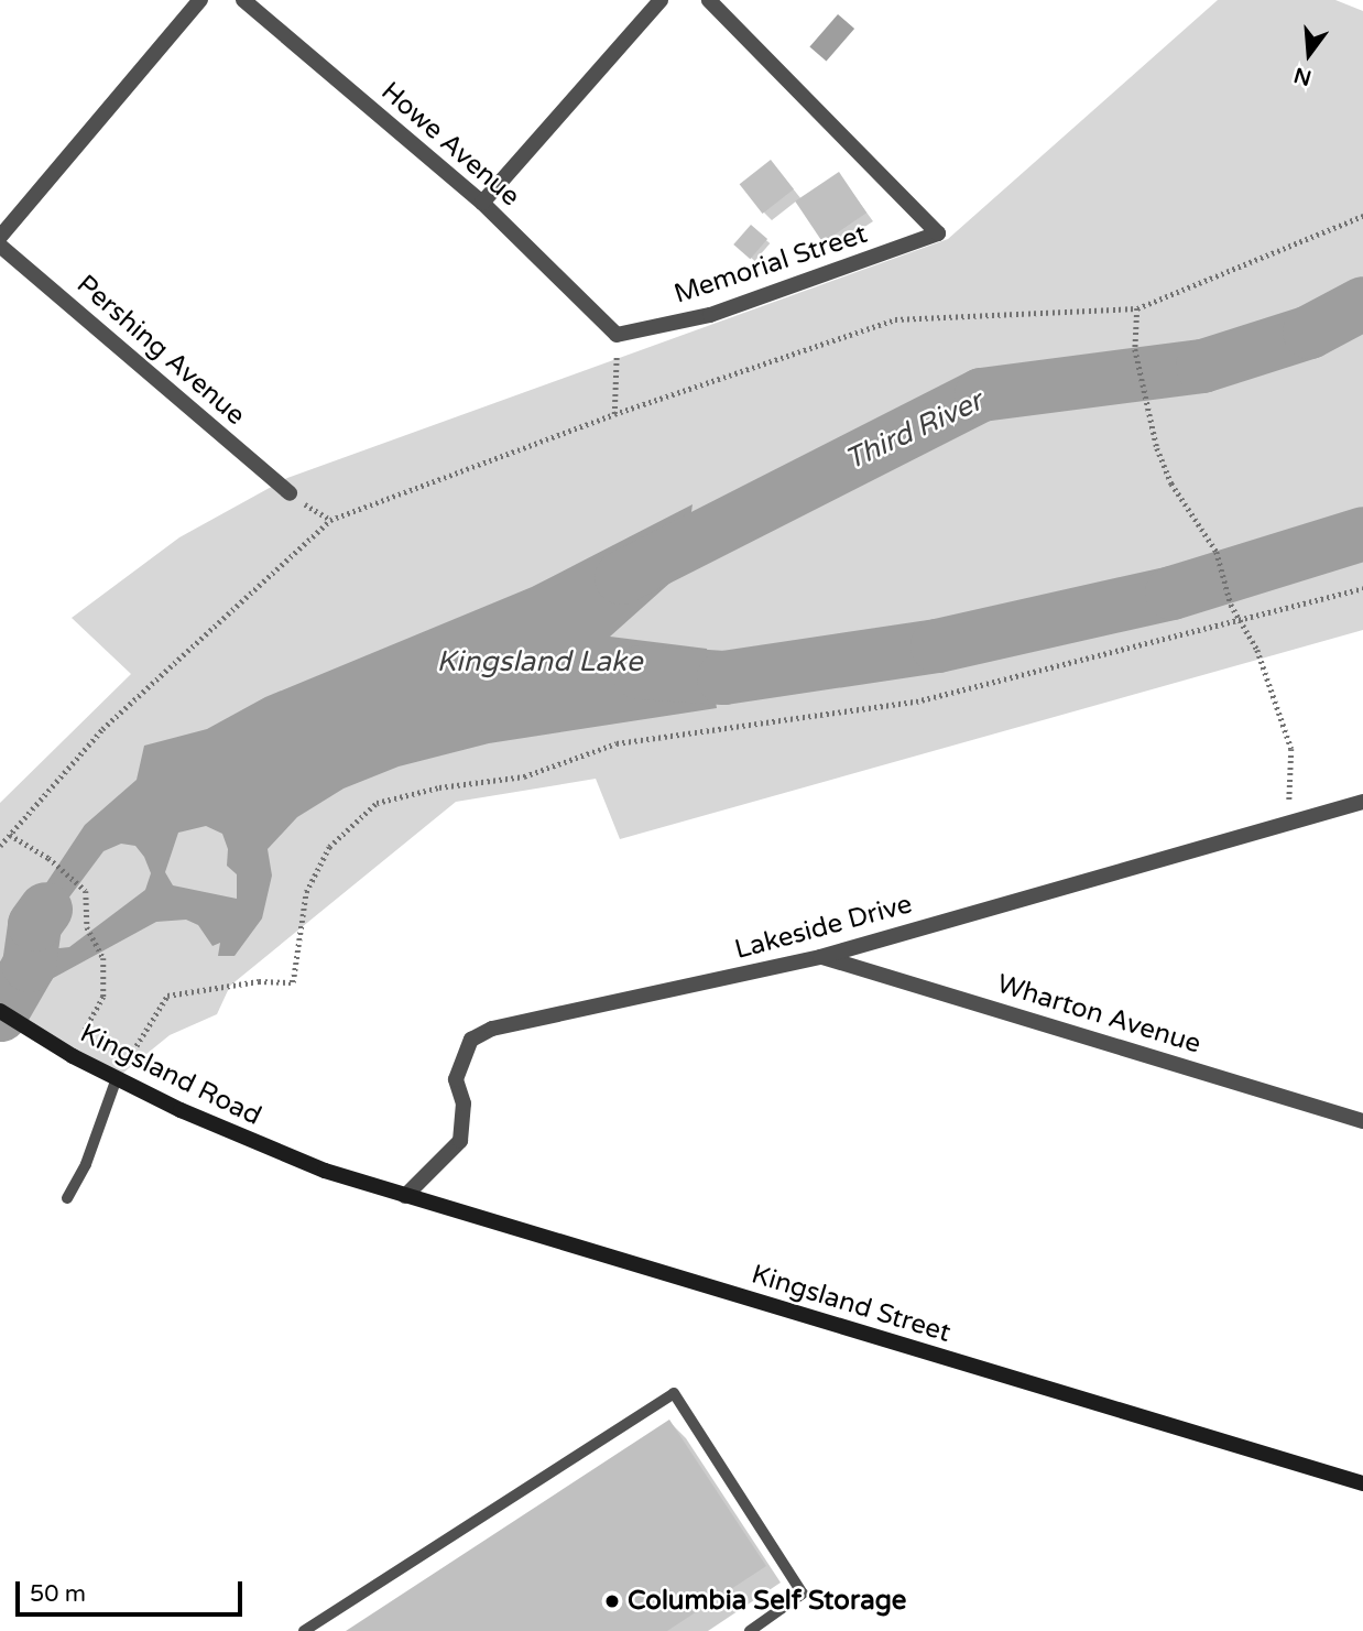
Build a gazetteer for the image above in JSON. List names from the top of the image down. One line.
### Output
{"streets":{"main road":["Kingsland Road","Kingsland Street"],"street":["Howe Avenue","Memorial Street","Pershing Avenue","Lakeside Drive","Wharton Avenue"]},"crossings":[["Howe Avenue","Memorial Street"],["Lakeside Drive","Wharton Avenue"],["Lakeside Drive","Kingsland Street"],["Kingsland Road","Kingsland Street"]],"water":["Third River","Kingsland Lake"],"places":["Columbia Self Storage"],"scale_bar":"50 m","north":"bottom"}
